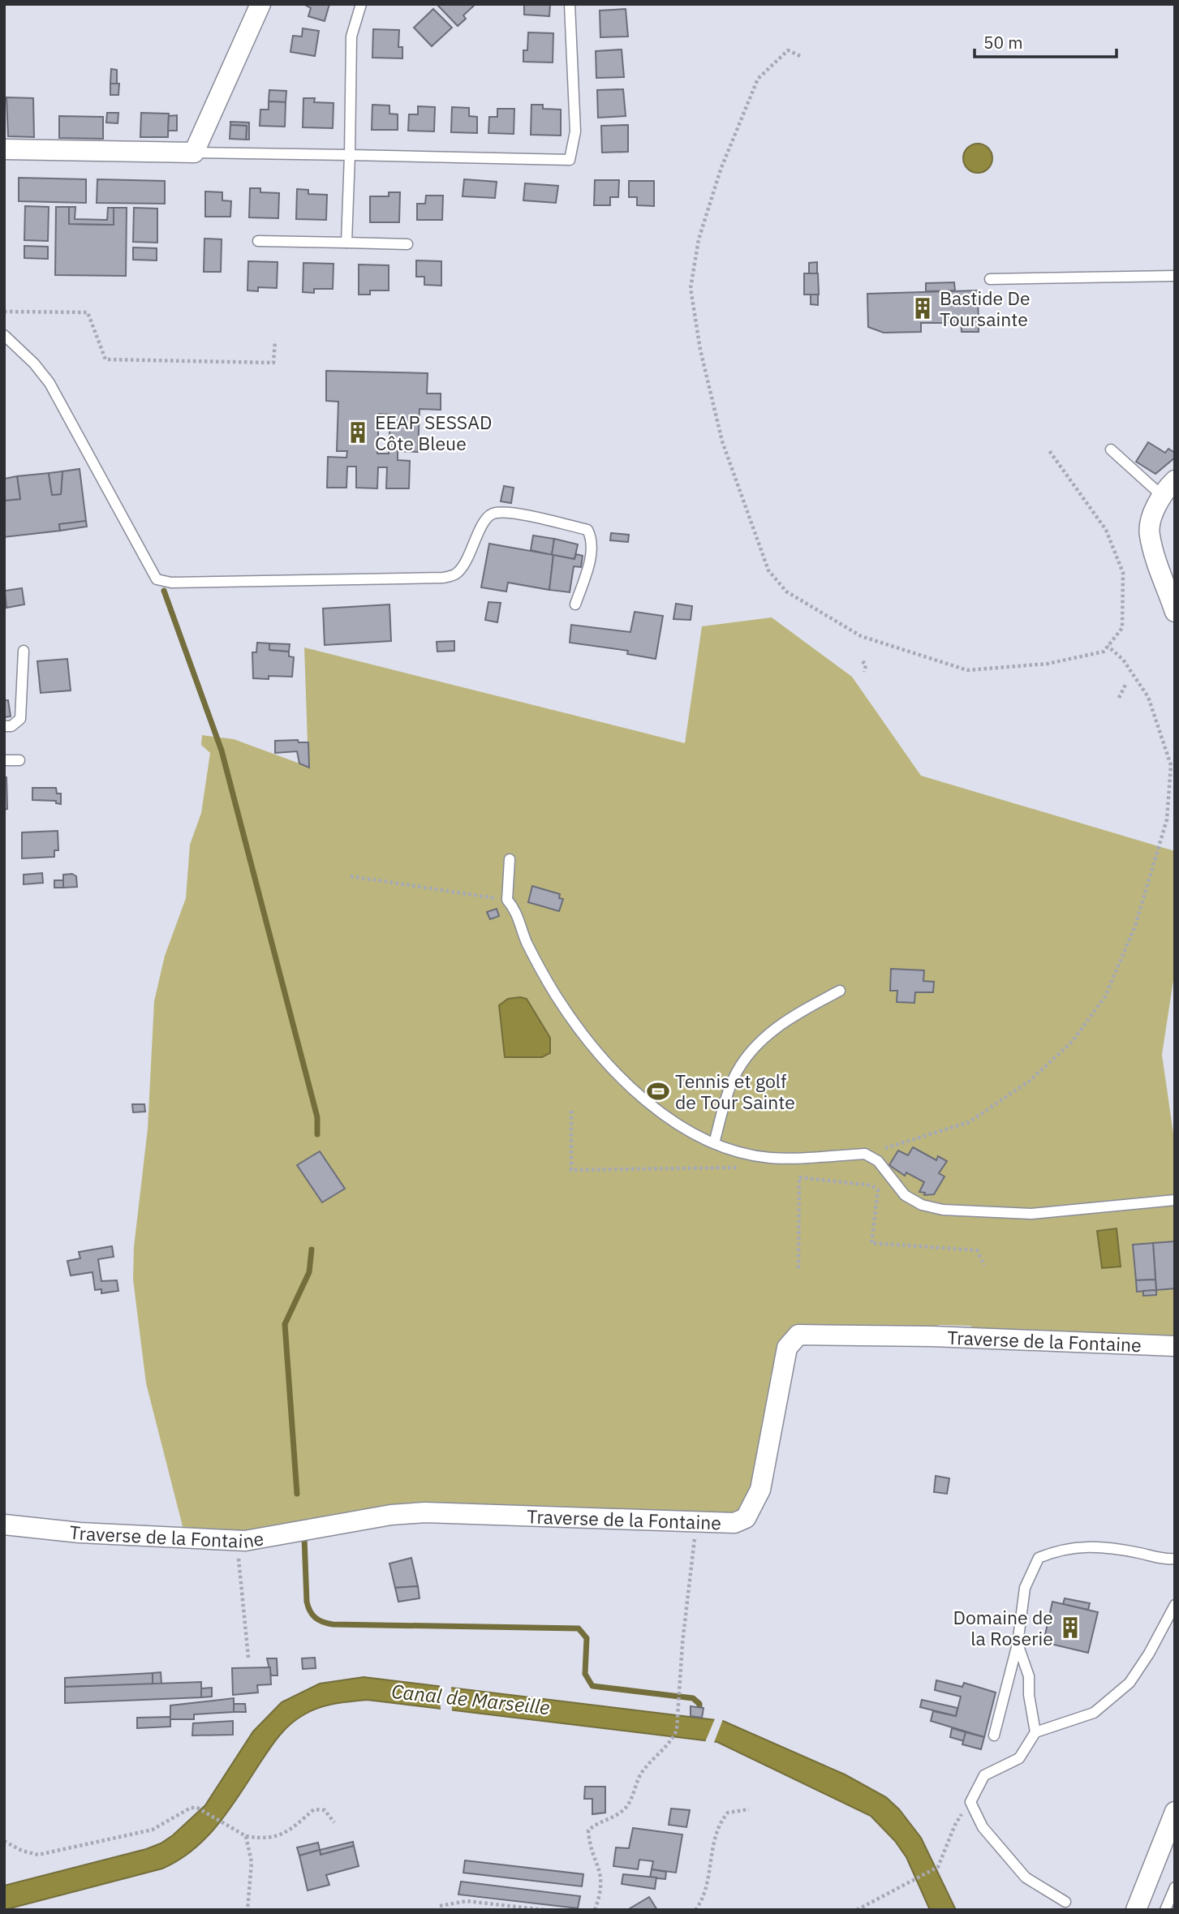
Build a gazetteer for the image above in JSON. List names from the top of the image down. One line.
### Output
{"streets":{"street":["Traverse de la Fontaine"]},"water":["Canal de Marseille"],"places":{"building":["Bastide De Toursainte","EEAP SESSAD Côte Bleue","Domaine de la Roserie"],"sports":["Tennis et golf de Tour Sainte"]},"scale_bar":"50 m"}
